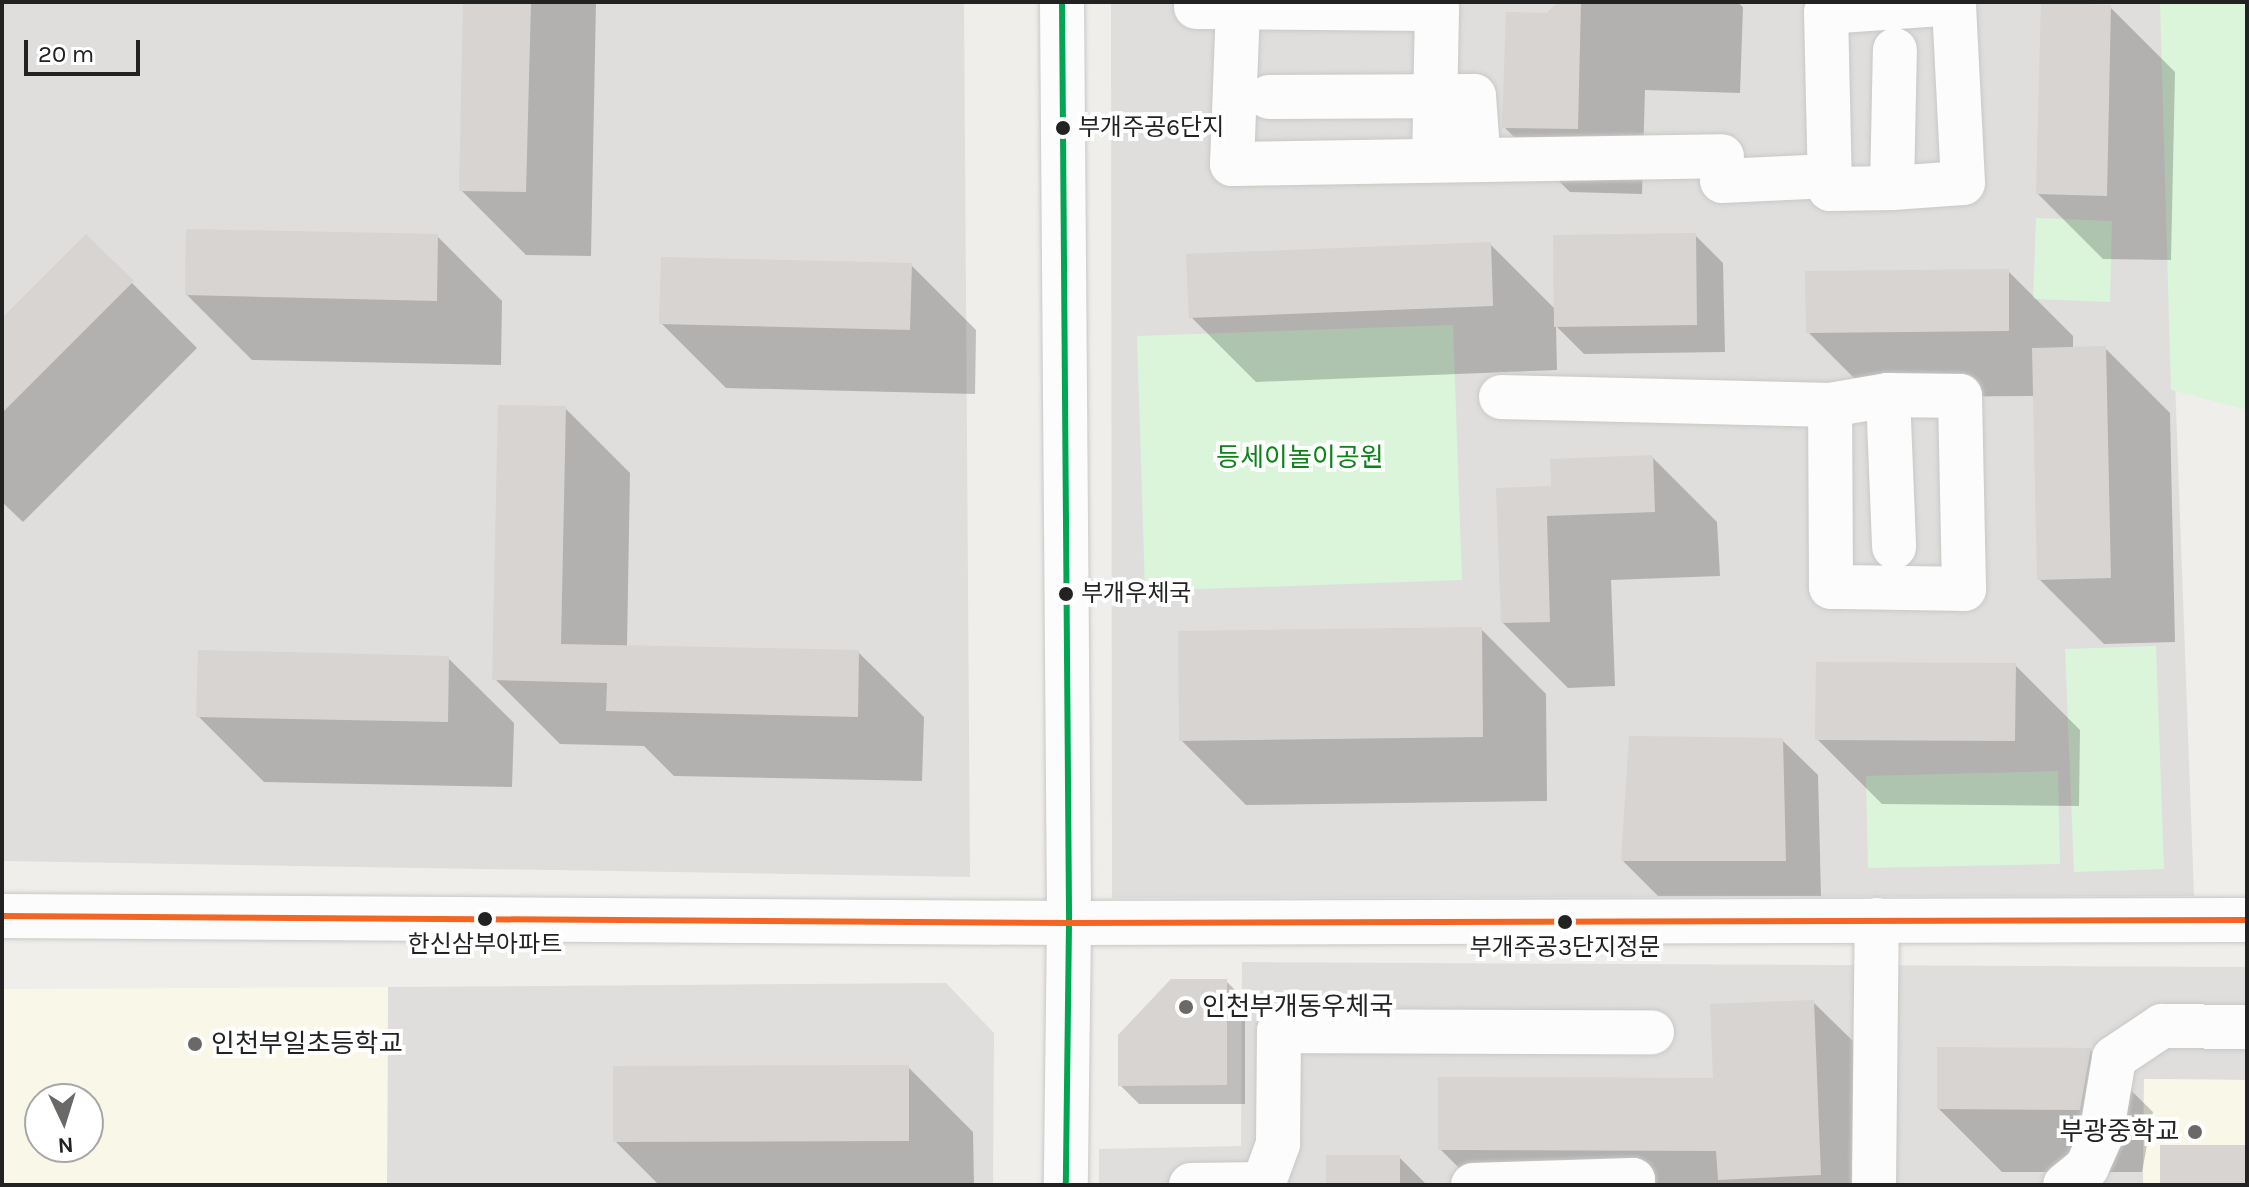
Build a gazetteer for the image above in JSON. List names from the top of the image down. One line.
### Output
{"parks":["등세이놀이공원"],"places":["부개주공6단지","부개우체국","한신삼부아파트","부개주공3단지정문","인천부개동우체국","인천부일초등학교","부광중학교"],"scale_bar":"20 m","north":"bottom"}
